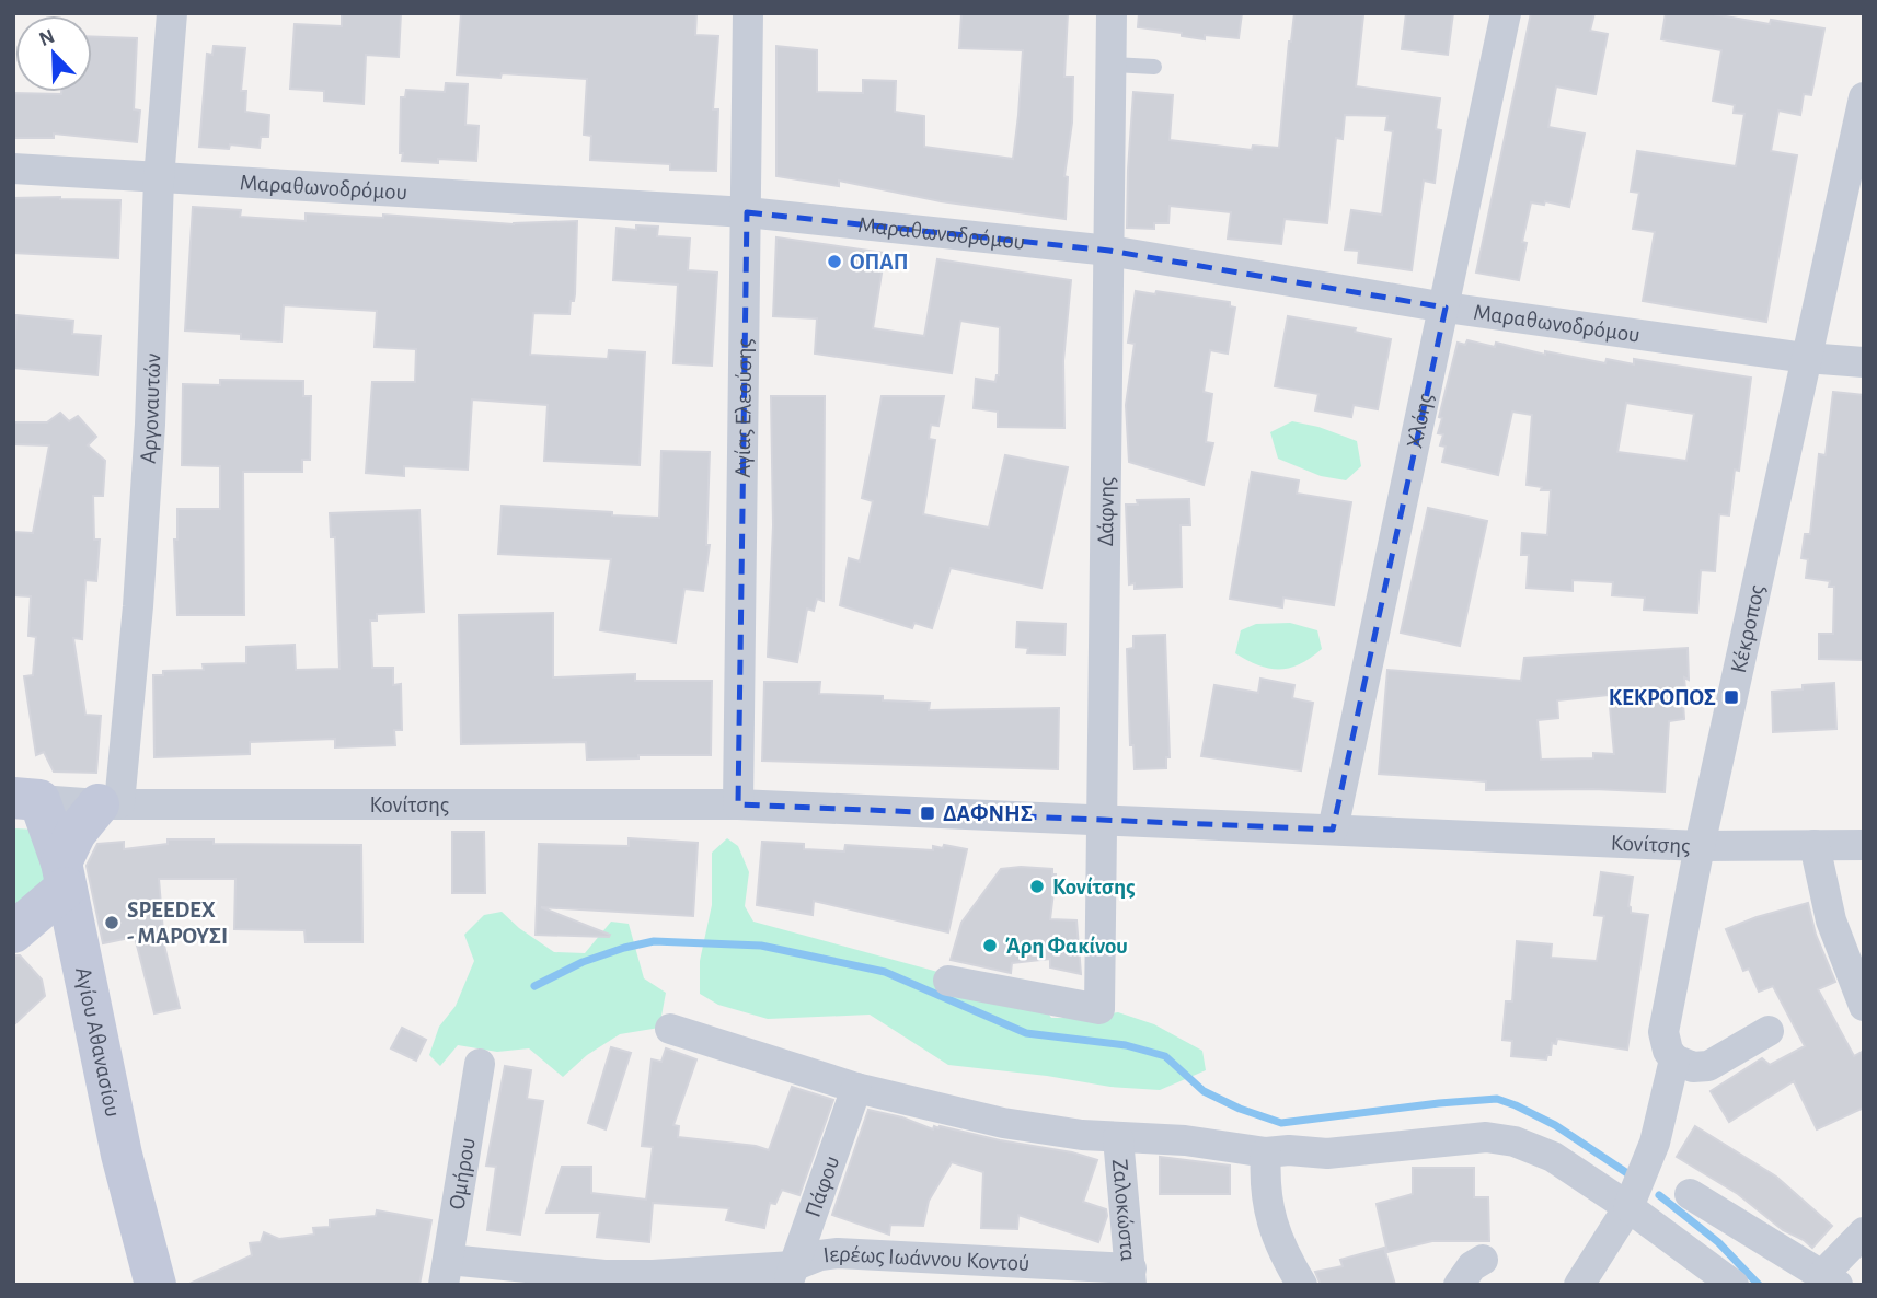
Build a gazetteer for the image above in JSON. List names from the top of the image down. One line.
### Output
{"streets":{"street":["Μαραθωνοδρόμου","Αργοναυτών","Αγίας Ελεούσης","Χλόης","Δάφνης","Κέκροπος","Κονίτσης","Αγίου Αθανασίου","Ομήρου","Πάφου","Ζαλοκώστα","Ιερέως Ιωάννου Κοντού"]},"crossings":[["Μαραθωνοδρόμου","Αργοναυτών"],["Μαραθωνοδρόμου","Αγίας Ελεούσης"],["Μαραθωνοδρόμου","Χλόης"],["Μαραθωνοδρόμου","Δάφνης"],["Μαραθωνοδρόμου","Κέκροπος"],["Αργοναυτών","Κονίτσης"],["Αγίας Ελεούσης","Κονίτσης"],["Χλόης","Κονίτσης"],["Δάφνης","Κονίτσης"],["Κέκροπος","Κονίτσης"],["Κονίτσης","Αγίου Αθανασίου"],["Ομήρου","Ιερέως Ιωάννου Κοντού"],["Πάφου","Ιερέως Ιωάννου Κοντού"],["Ζαλοκώστα","Ιερέως Ιωάννου Κοντού"]],"places":{"other":["ΟΠΑΠ","Κονίτσης","SPEEDEX - ΜΑΡΟΥΣΙ","Άρη Φακίνου"],"transit":["ΚΕΚΡΟΠΟΣ","ΔΑΦΝΗΣ"]},"north":"top left"}
